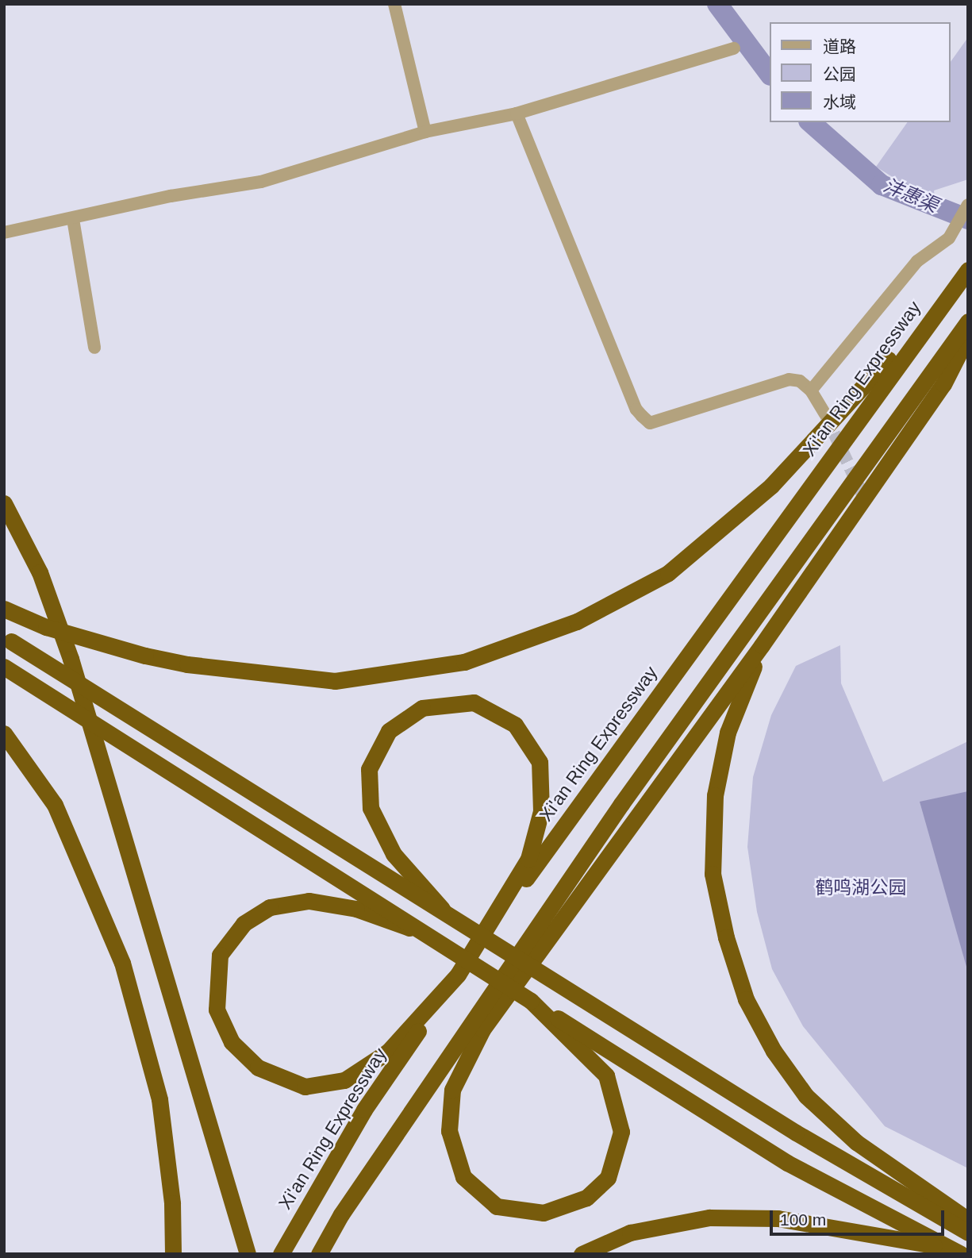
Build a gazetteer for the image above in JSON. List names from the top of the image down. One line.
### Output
{"streets":{"highway":["Xi'an Ring Expressway"]},"water":["沣惠渠"],"parks":["鹤鸣湖公园"],"legend":["道路","公园","水域"],"scale_bar":"100 m"}
